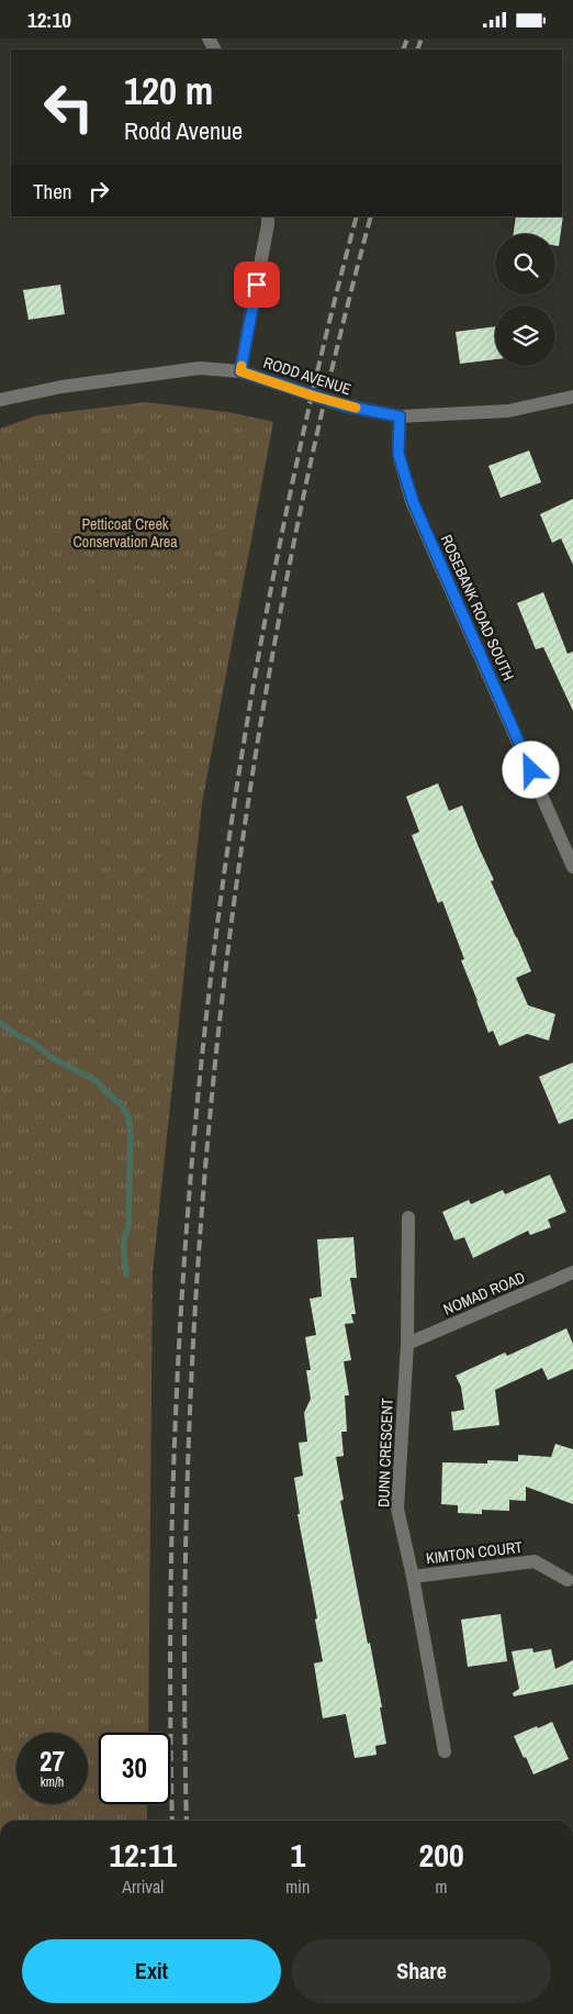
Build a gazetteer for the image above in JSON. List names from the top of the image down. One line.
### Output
{"streets":{"street":["RODD AVENUE","ROSEBANK ROAD SOUTH","NOMAD ROAD","DUNN CRESCENT","KIMTON COURT"]},"crossings":[["RODD AVENUE","ROSEBANK ROAD SOUTH"],["NOMAD ROAD","DUNN CRESCENT"],["DUNN CRESCENT","KIMTON COURT"]],"parks":["Petticoat Creek Conservation Area"],"page":{"status":"12:10","turn":["120 m","Rodd Avenue"],"then":"Then","speed":"27 km/h","limit":"30","eta":["12:11","Arrival","1","min","200","m"],"buttons":["Exit","Share"]}}
